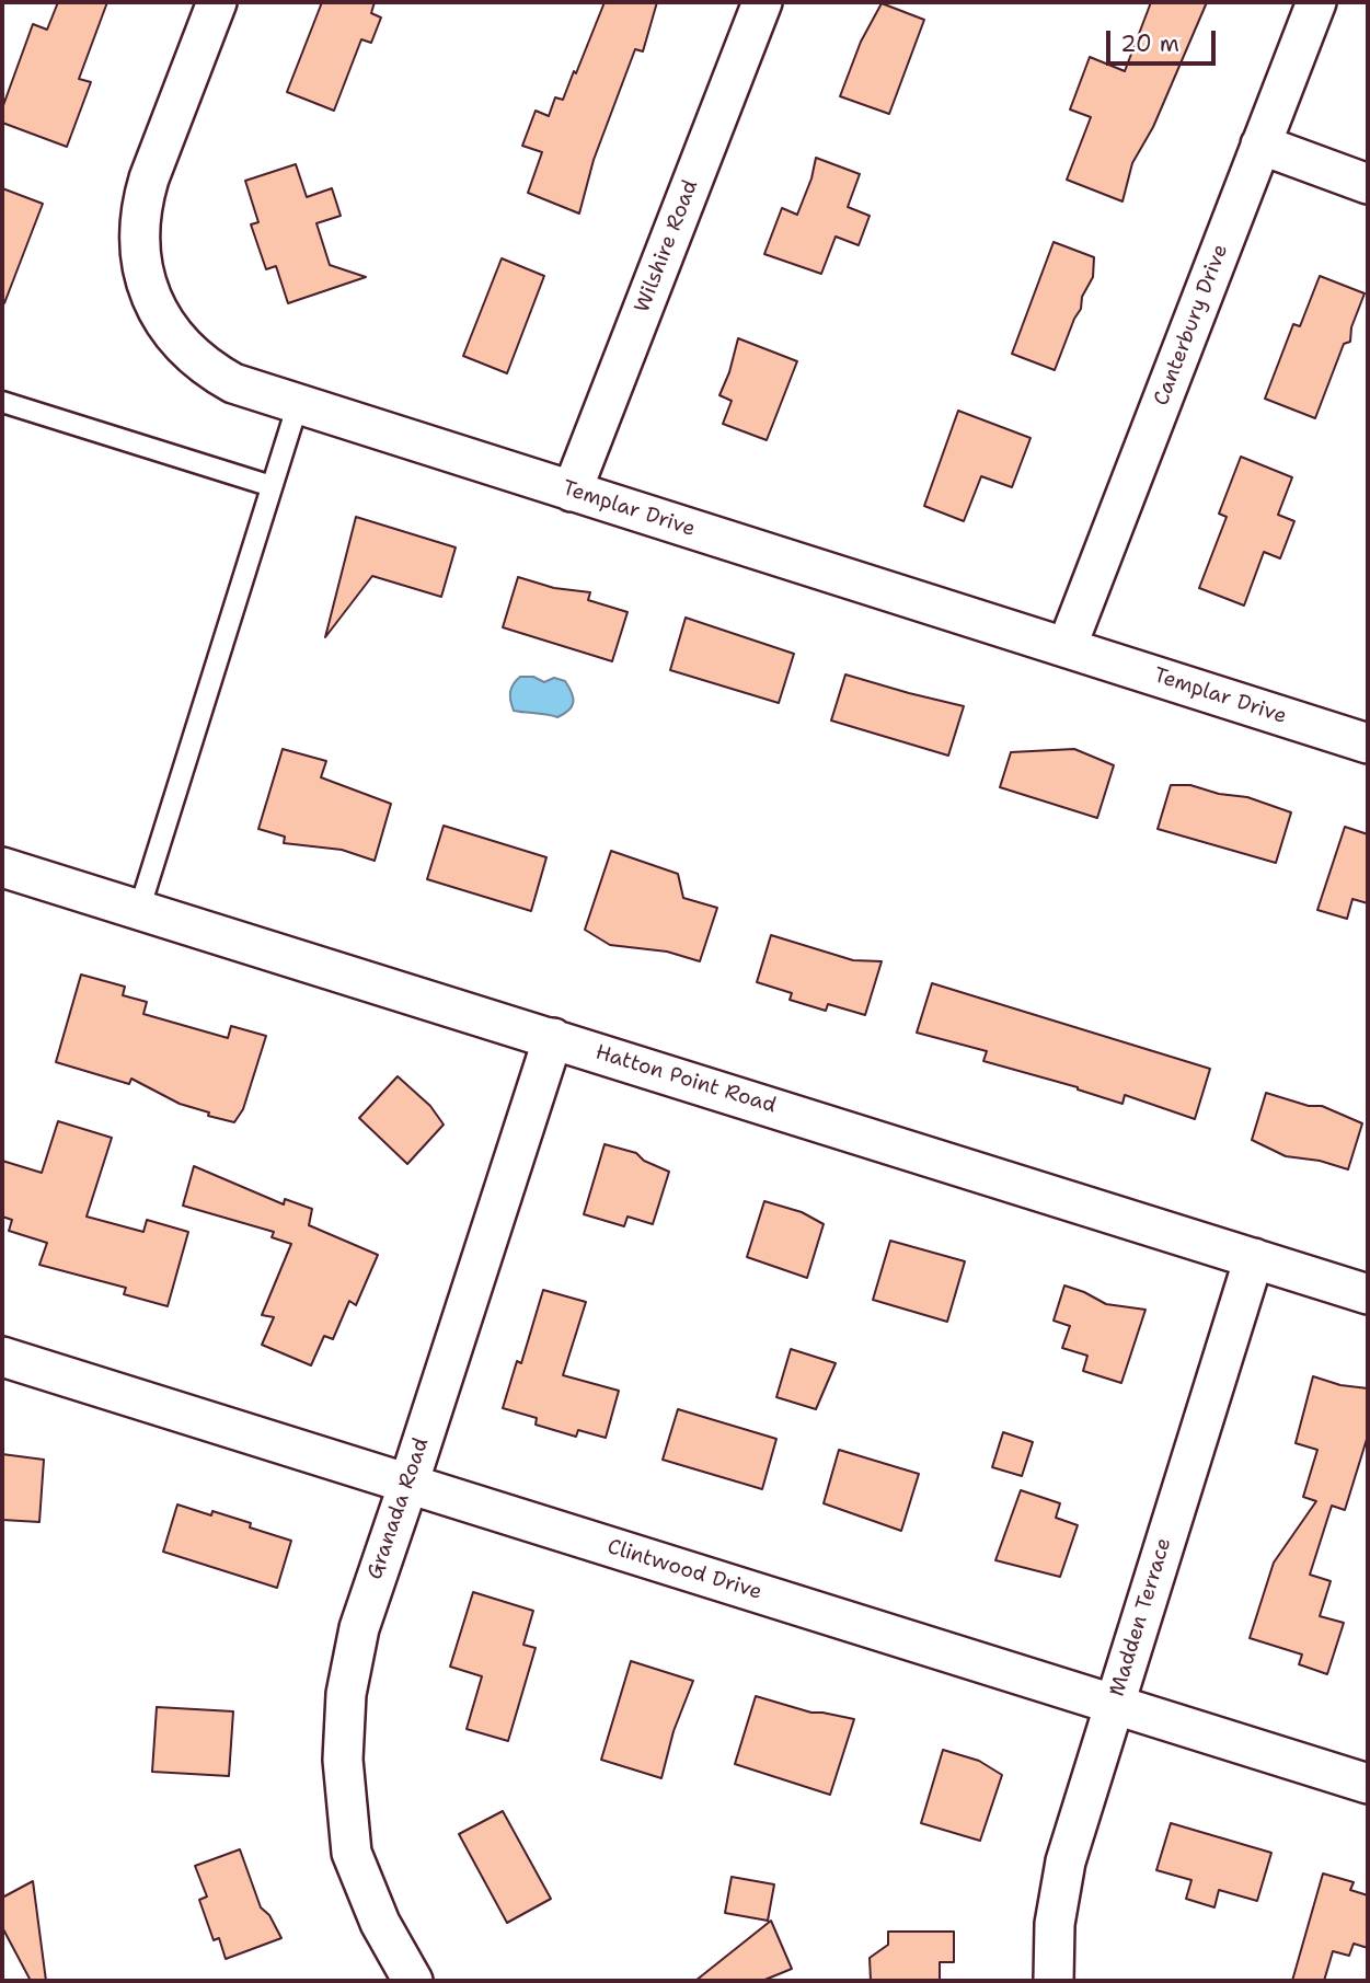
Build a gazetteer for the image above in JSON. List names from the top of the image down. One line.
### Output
{"streets":{"street":["Wilshire Road","Canterbury Drive","Templar Drive","Hatton Point Road","Granada Road","Clintwood Drive","Madden Terrace"]},"crossings":[["Wilshire Road","Templar Drive"],["Canterbury Drive","Templar Drive"],["Hatton Point Road","Granada Road"],["Hatton Point Road","Madden Terrace"],["Granada Road","Clintwood Drive"],["Clintwood Drive","Madden Terrace"]],"scale_bar":"20 m"}
